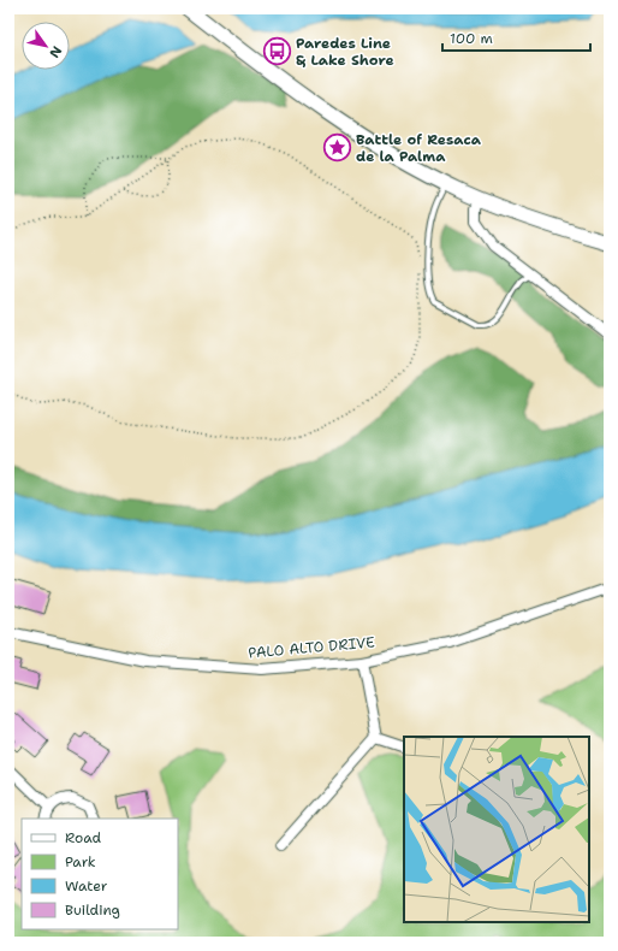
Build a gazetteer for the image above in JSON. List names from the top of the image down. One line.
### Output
{"streets":{"street":["PALO ALTO DRIVE"]},"places":{"bus stop":["Paredes Line & Lake Shore"],"place":["Battle of Resaca de la Palma"]},"legend":["Road","Park","Water","Building"],"scale_bar":"100 m","north":"bottom right"}
